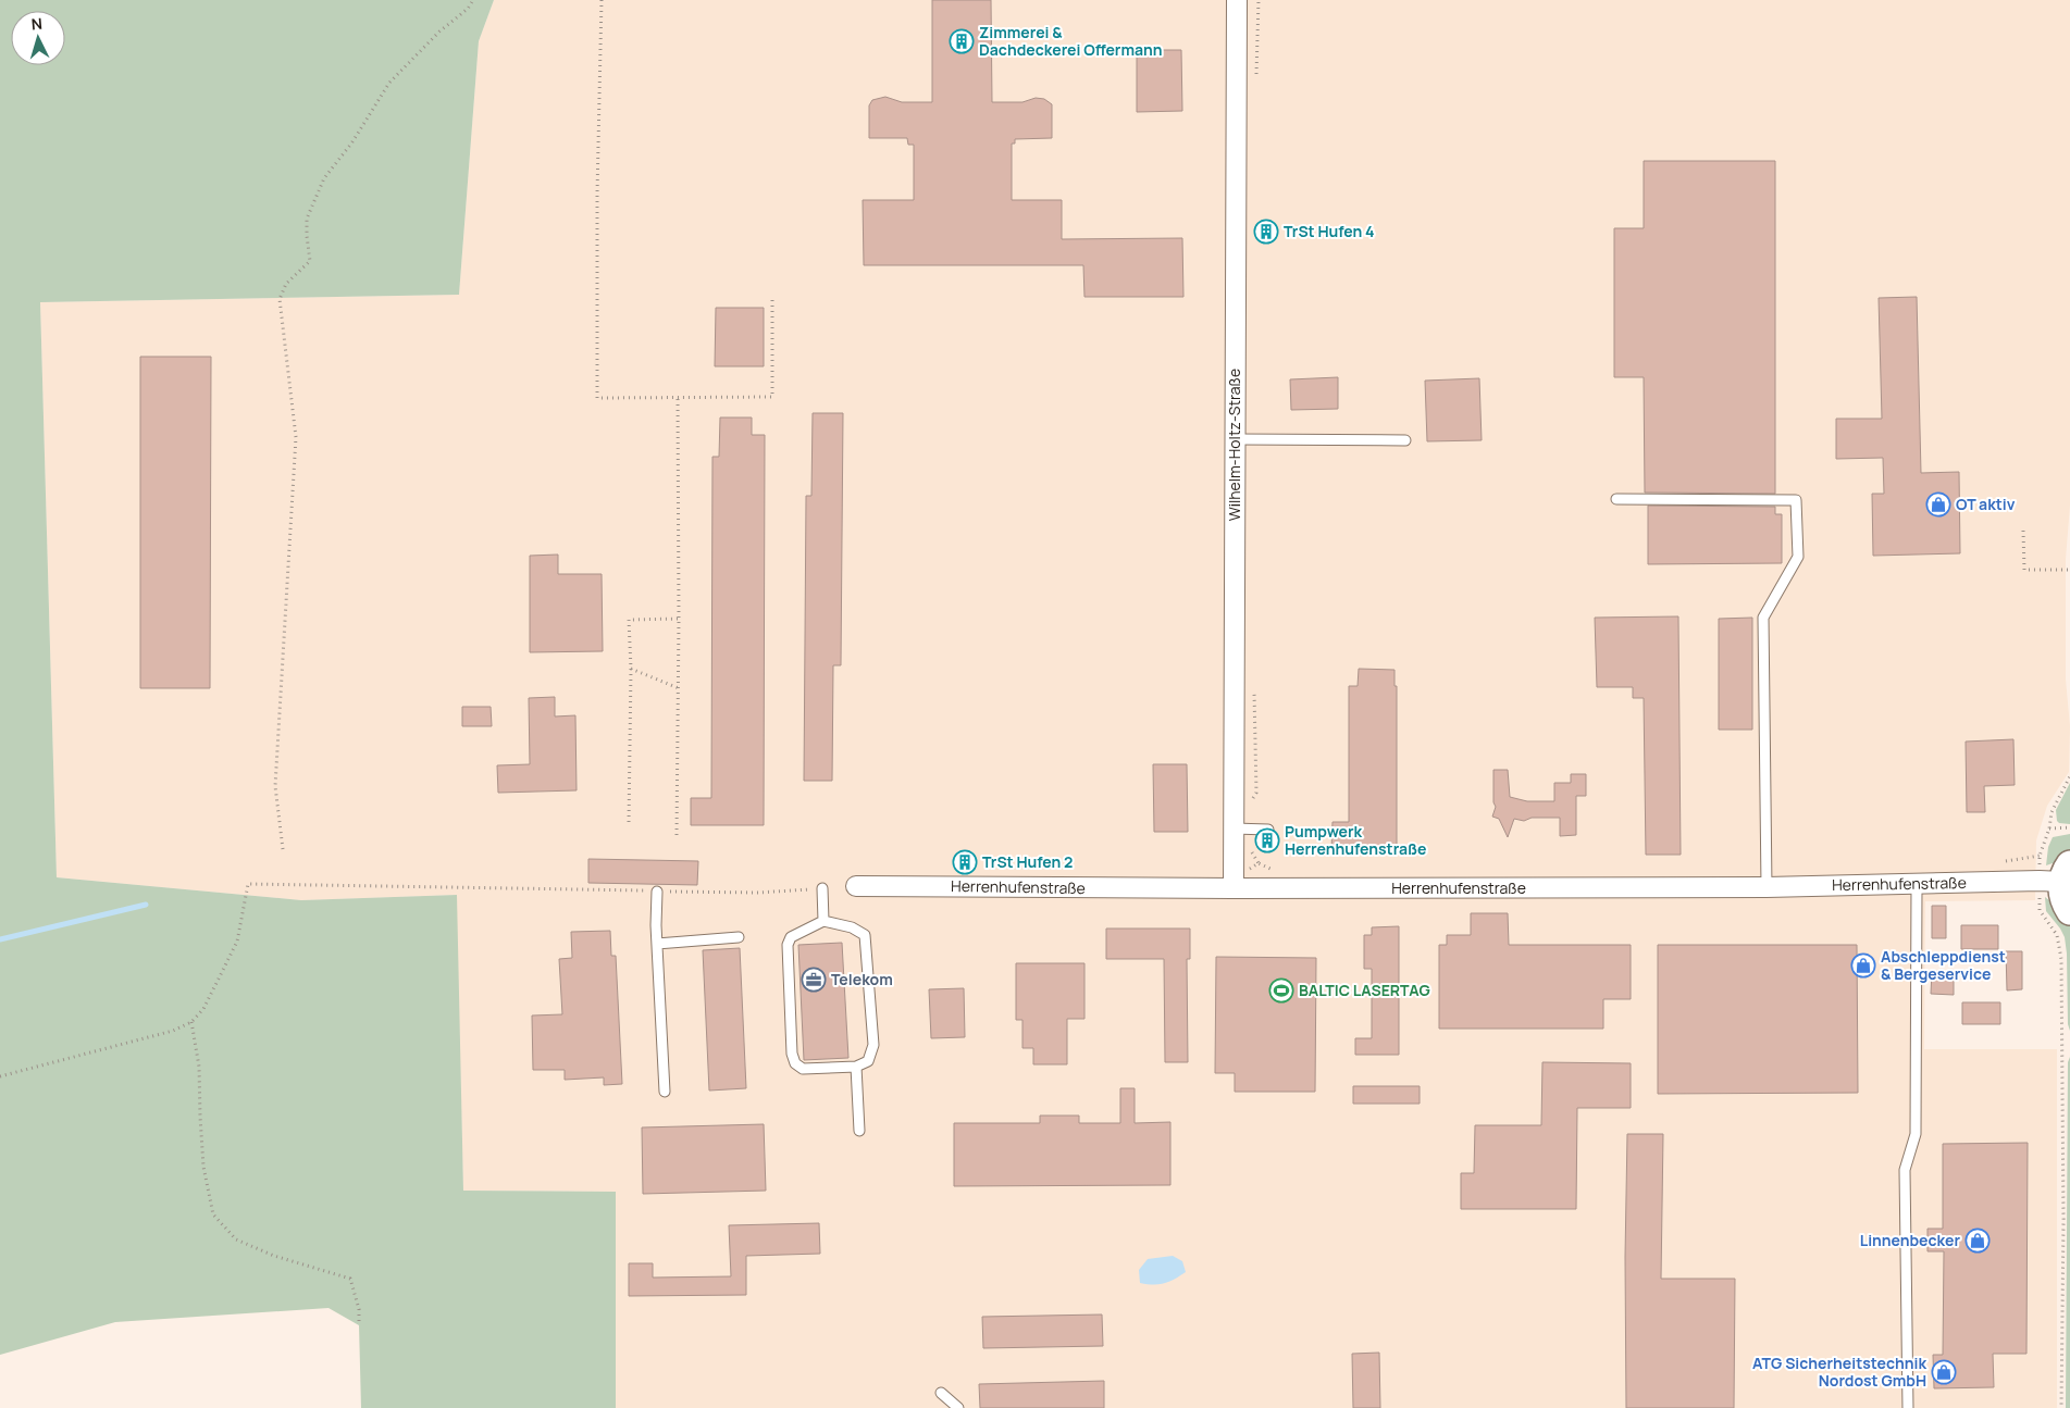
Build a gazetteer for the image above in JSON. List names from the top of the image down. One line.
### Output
{"streets":{"street":["Wilhelm-Holtz-Straße","Herrenhufenstraße"]},"crossings":[["Wilhelm-Holtz-Straße","Herrenhufenstraße"]],"places":{"building":["Zimmerei & Dachdeckerei Offermann","TrSt Hufen 4","Pumpwerk Herrenhufenstraße","TrSt Hufen 2"],"shop":["OT aktiv","Abschleppdienst & Bergeservice","Linnenbecker","ATG Sicherheitstechnik Nordost GmbH"],"office":["Telekom"],"sports":["BALTIC LASERTAG"]},"north":"top"}
